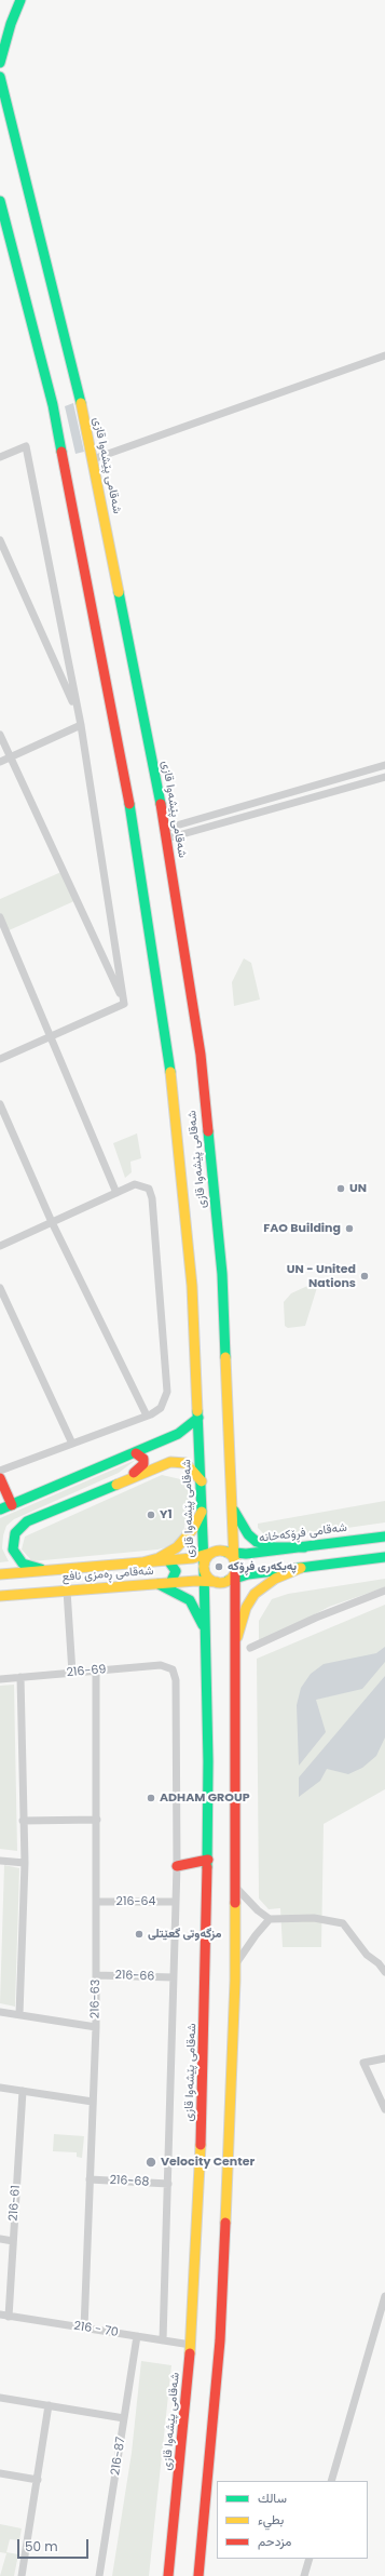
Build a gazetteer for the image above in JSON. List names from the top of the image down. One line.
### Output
{"streets":{"main road":["شەقامی پێشەوا قازی","شەقامی فڕۆکەخانە","شەقامی ڕەمزی نافع"],"street":["216-69","216-64","216-66","216-63","216-68","216-61","216 - 70","216-87"]},"crossings":[["شەقامی پێشەوا قازی","شەقامی فڕۆکەخانە"],["شەقامی پێشەوا قازی","شەقامی ڕەمزی نافع"],["شەقامی پێشەوا قازی","216 - 70"],["216-69","216-63"],["216-64","216-63"],["216-66","216-63"],["216-63","216-68"],["216-63","216 - 70"],["216-61","216 - 70"],["216 - 70","216-87"]],"places":["UN","FAO Building","UN - United Nations","Y1","پەیکەری فڕۆکە","ADHAM GROUP","مزگەوتی گعێتلی","Velocity Center"],"legend":["سالك","بطيء","مزدحم"],"scale_bar":"50 m"}
